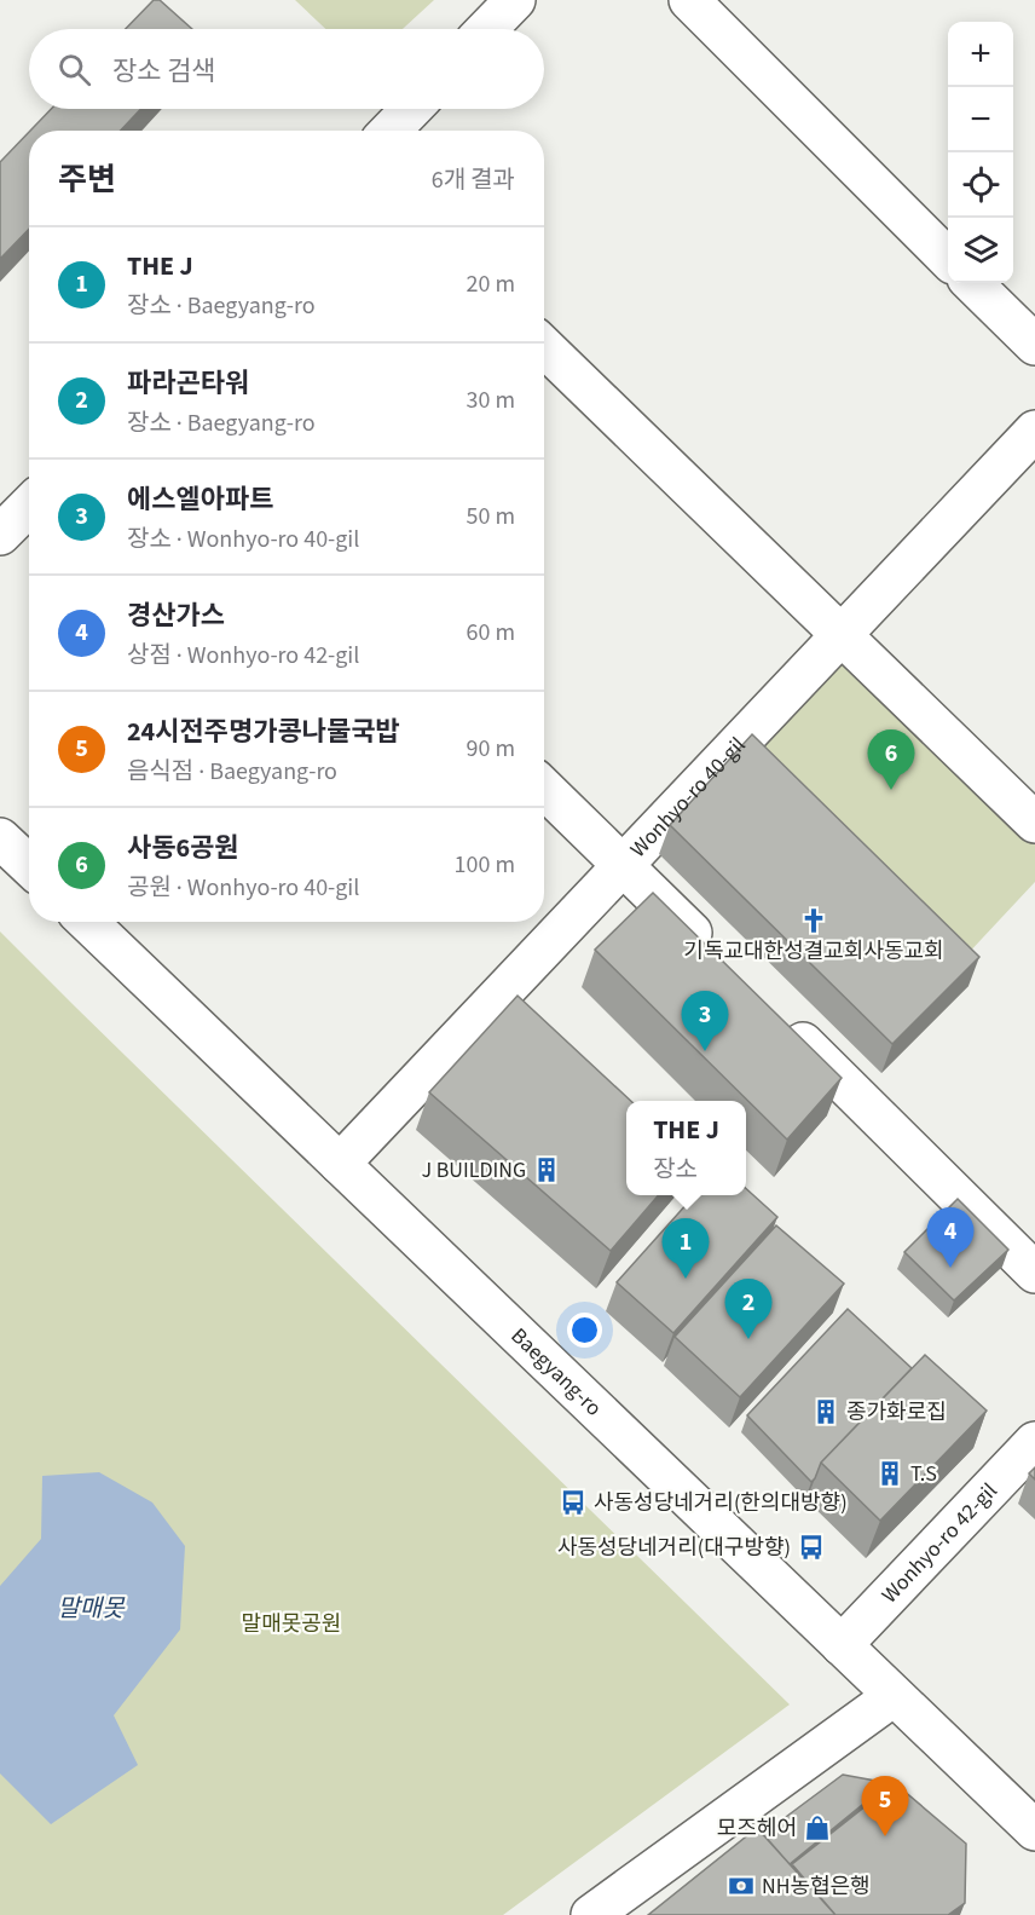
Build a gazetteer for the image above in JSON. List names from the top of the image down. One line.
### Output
{"streets":{"street":["Wonhyo-ro 40-gil","Baegyang-ro","Wonhyo-ro 42-gil"]},"crossings":[["Wonhyo-ro 40-gil","Baegyang-ro"],["Baegyang-ro","Wonhyo-ro 42-gil"]],"water":["말매못"],"parks":["말매못공원"],"places":{"church":["기독교대한성결교회사동교회"],"building":["J BUILDING","종가화로집","T.S"],"bus stop":["사동성당네거리(한의대방향)","사동성당네거리(대구방향)"],"shop":["모즈헤어"],"bank":["NH농협은행"]},"page":{"map_buttons":["+","−"],"search":"장소 검색","heading":["주변","6개 결과"],"list":[{"mark":"1","name":"THE J","note":"장소 · Baegyang-ro","value":"20 m"},{"mark":"2","name":"파라곤타워","note":"장소 · Baegyang-ro","value":"30 m"},{"mark":"3","name":"에스엘아파트","note":"장소 · Wonhyo-ro 40-gil","value":"50 m"},{"mark":"4","name":"경산가스","note":"상점 · Wonhyo-ro 42-gil","value":"60 m"},{"mark":"5","name":"24시전주명가콩나물국밥","note":"음식점 · Baegyang-ro","value":"90 m"},{"mark":"6","name":"사동6공원","note":"공원 · Wonhyo-ro 40-gil","value":"100 m"}],"pins":["6","3","4","1","2","5"],"popup":["THE J","장소"]}}
